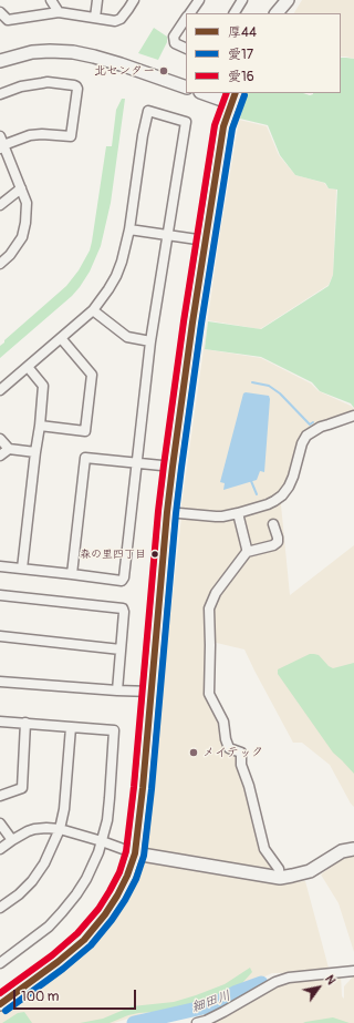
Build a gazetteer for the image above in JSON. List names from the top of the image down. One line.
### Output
{"water":["細田川"],"places":["北センター","森の里四丁目","メイテック"],"lines":["transit line 厚44","transit line 愛16","transit line 愛17"],"legend":["厚44","愛17","愛16"],"scale_bar":"100 m","north":"top right"}
